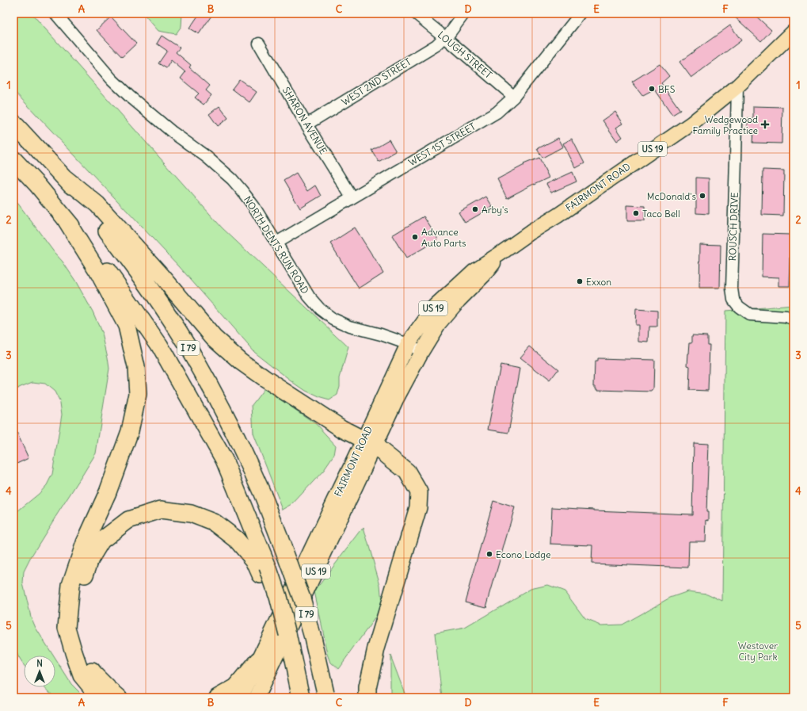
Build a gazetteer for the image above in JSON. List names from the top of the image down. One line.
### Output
{"streets":{"highway":["I 79"],"main road":["US 19","FAIRMONT ROAD"],"street":["LOUGH STREET","WEST 2ND STREET","SHARON AVENUE","WEST 1ST STREET","ROUSCH DRIVE","NORTH DENTS RUN ROAD"]},"crossings":[["LOUGH STREET","WEST 2ND STREET"],["LOUGH STREET","WEST 1ST STREET"],["WEST 2ND STREET","SHARON AVENUE"],["SHARON AVENUE","WEST 1ST STREET"],["WEST 1ST STREET","NORTH DENTS RUN ROAD"],["FAIRMONT ROAD","ROUSCH DRIVE"],["FAIRMONT ROAD","NORTH DENTS RUN ROAD"]],"parks":["Westover City Park"],"places":{"other":["BFS","McDonald's","Arby's","Taco Bell","Advance Auto Parts","Exxon","Econo Lodge"],"health":["Wedgewood Family Practice"]},"north":"top","grid":{"columns":["A","B","C","D","E","F"],"rows":["1","2","3","4","5"]}}
